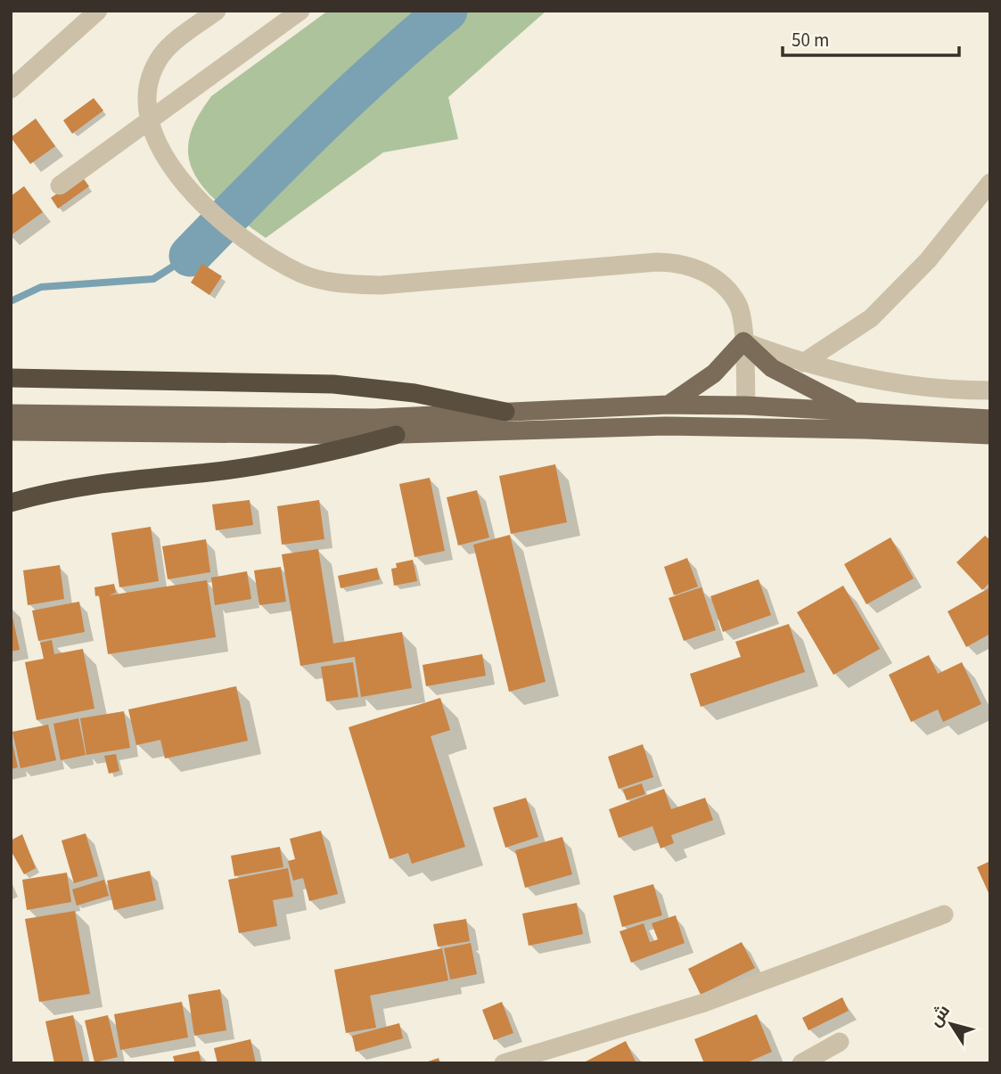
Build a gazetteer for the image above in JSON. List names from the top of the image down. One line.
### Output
{"scale_bar":"50 m","north":"top left"}
